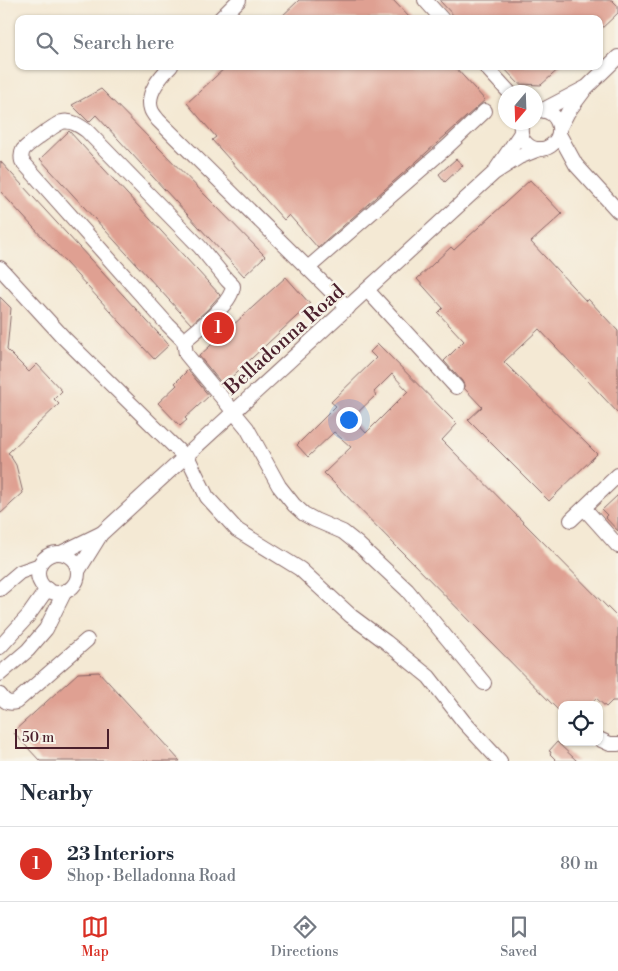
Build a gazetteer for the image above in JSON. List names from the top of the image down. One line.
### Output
{"streets":{"street":["Belladonna Road"]},"scale_bar":"50 m","north":"bottom","page":{"search":"Search here","pins":"1","scale":"50 m","heading":"Nearby","list":[{"mark":"1","name":"23 Interiors","note":"Shop · Belladonna Road","value":"80 m"}],"nav":["Map","Directions","Saved"]}}
